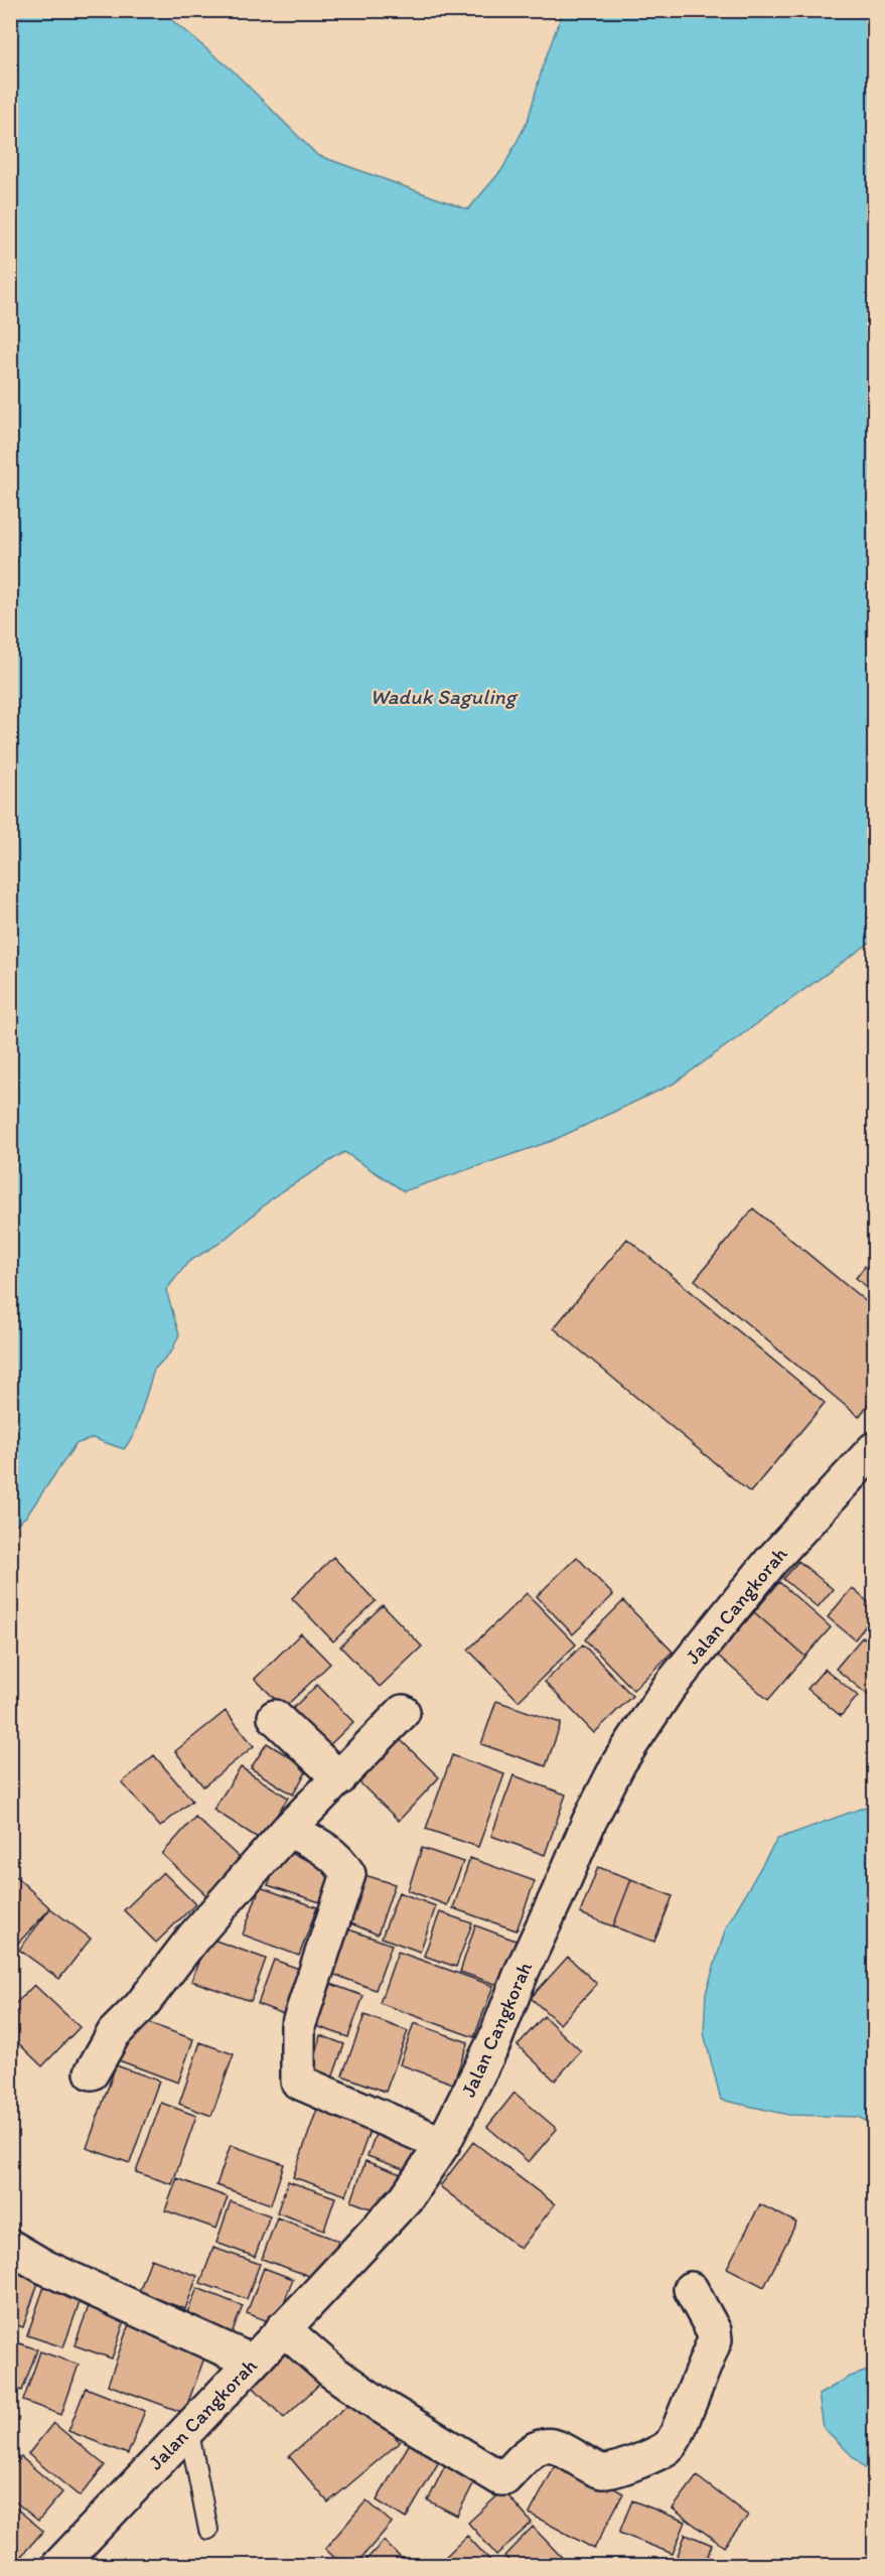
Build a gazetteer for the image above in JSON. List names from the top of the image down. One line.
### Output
{"streets":{"street":["Jalan Cangkorah"]},"water":["Waduk Saguling"]}
